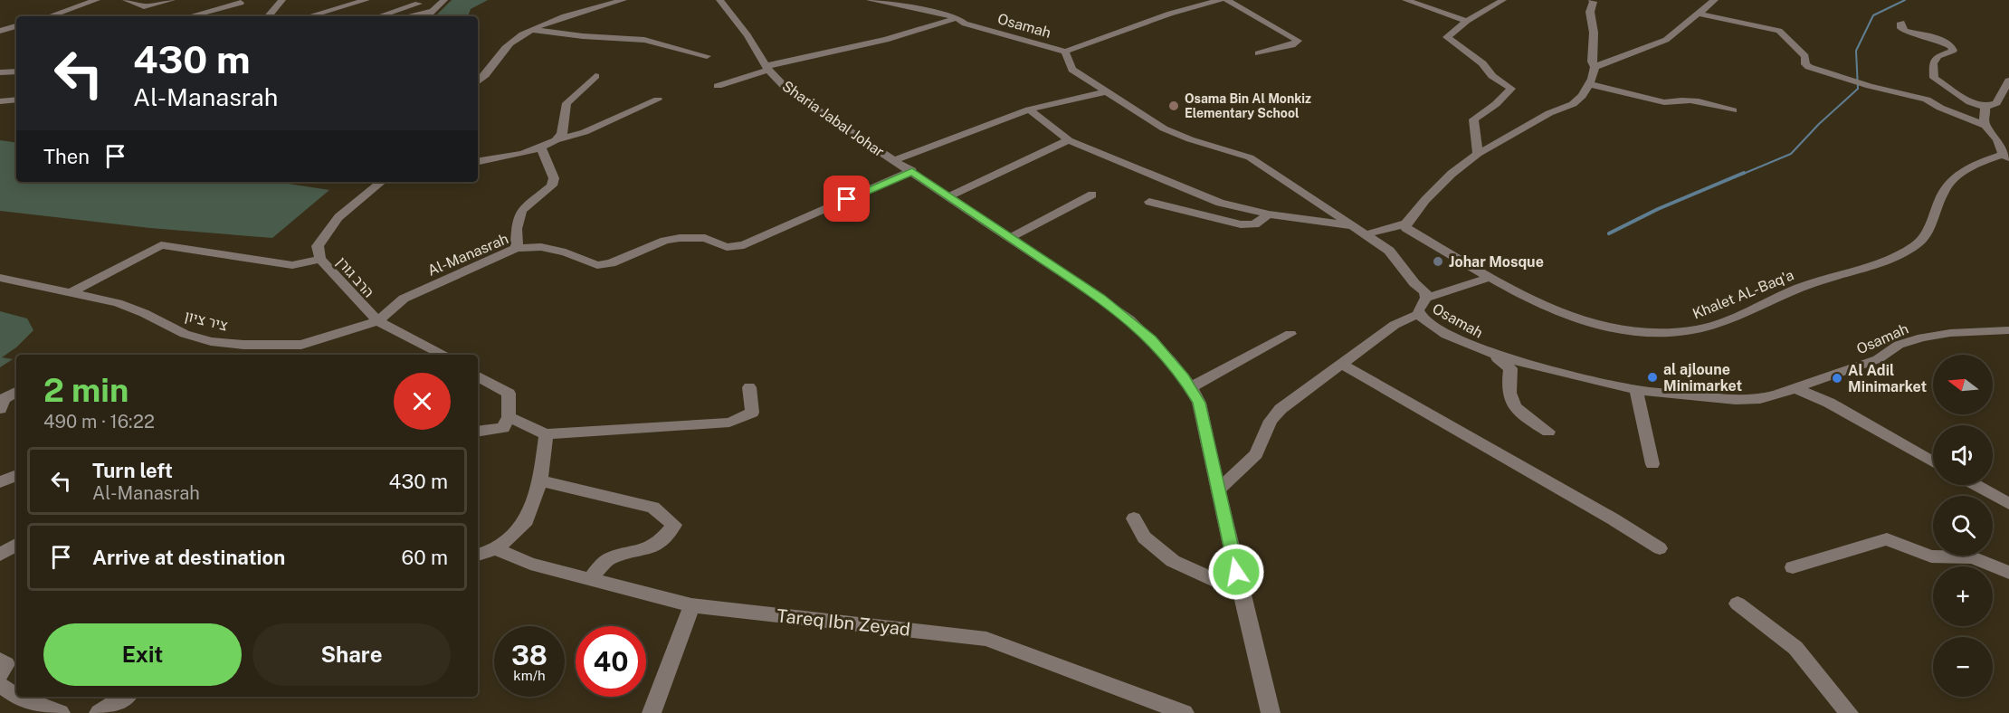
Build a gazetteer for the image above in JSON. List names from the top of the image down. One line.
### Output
{"streets":{"street":["Osamah","Sharia Jabal Johar","Al-Manasrah","הרב גורן","Khalet AL-Baq'a","ציר ציון","Tareq Ibn Zeyad"]},"crossings":[["Sharia Jabal Johar","Al-Manasrah"],["Al-Manasrah","הרב גורן"],["Al-Manasrah","ציר ציון"],["הרב גורן","ציר ציון"]],"places":["Osama Bin Al Monkiz Elementary School","Johar Mosque","al ajloune Minimarket","Al Adil Minimarket"],"north":"left","page":{"turn":["430 m","Al-Manasrah"],"then":"Then","map_buttons":["+","−"],"heading":["2 min","490 m · 16:22"],"list":[{"name":"Turn left","note":"Al-Manasrah","value":"430 m"},{"name":"Arrive at destination","value":"60 m"}],"buttons":["Exit","Share"],"speed":"38 km/h","limit":"40"}}
